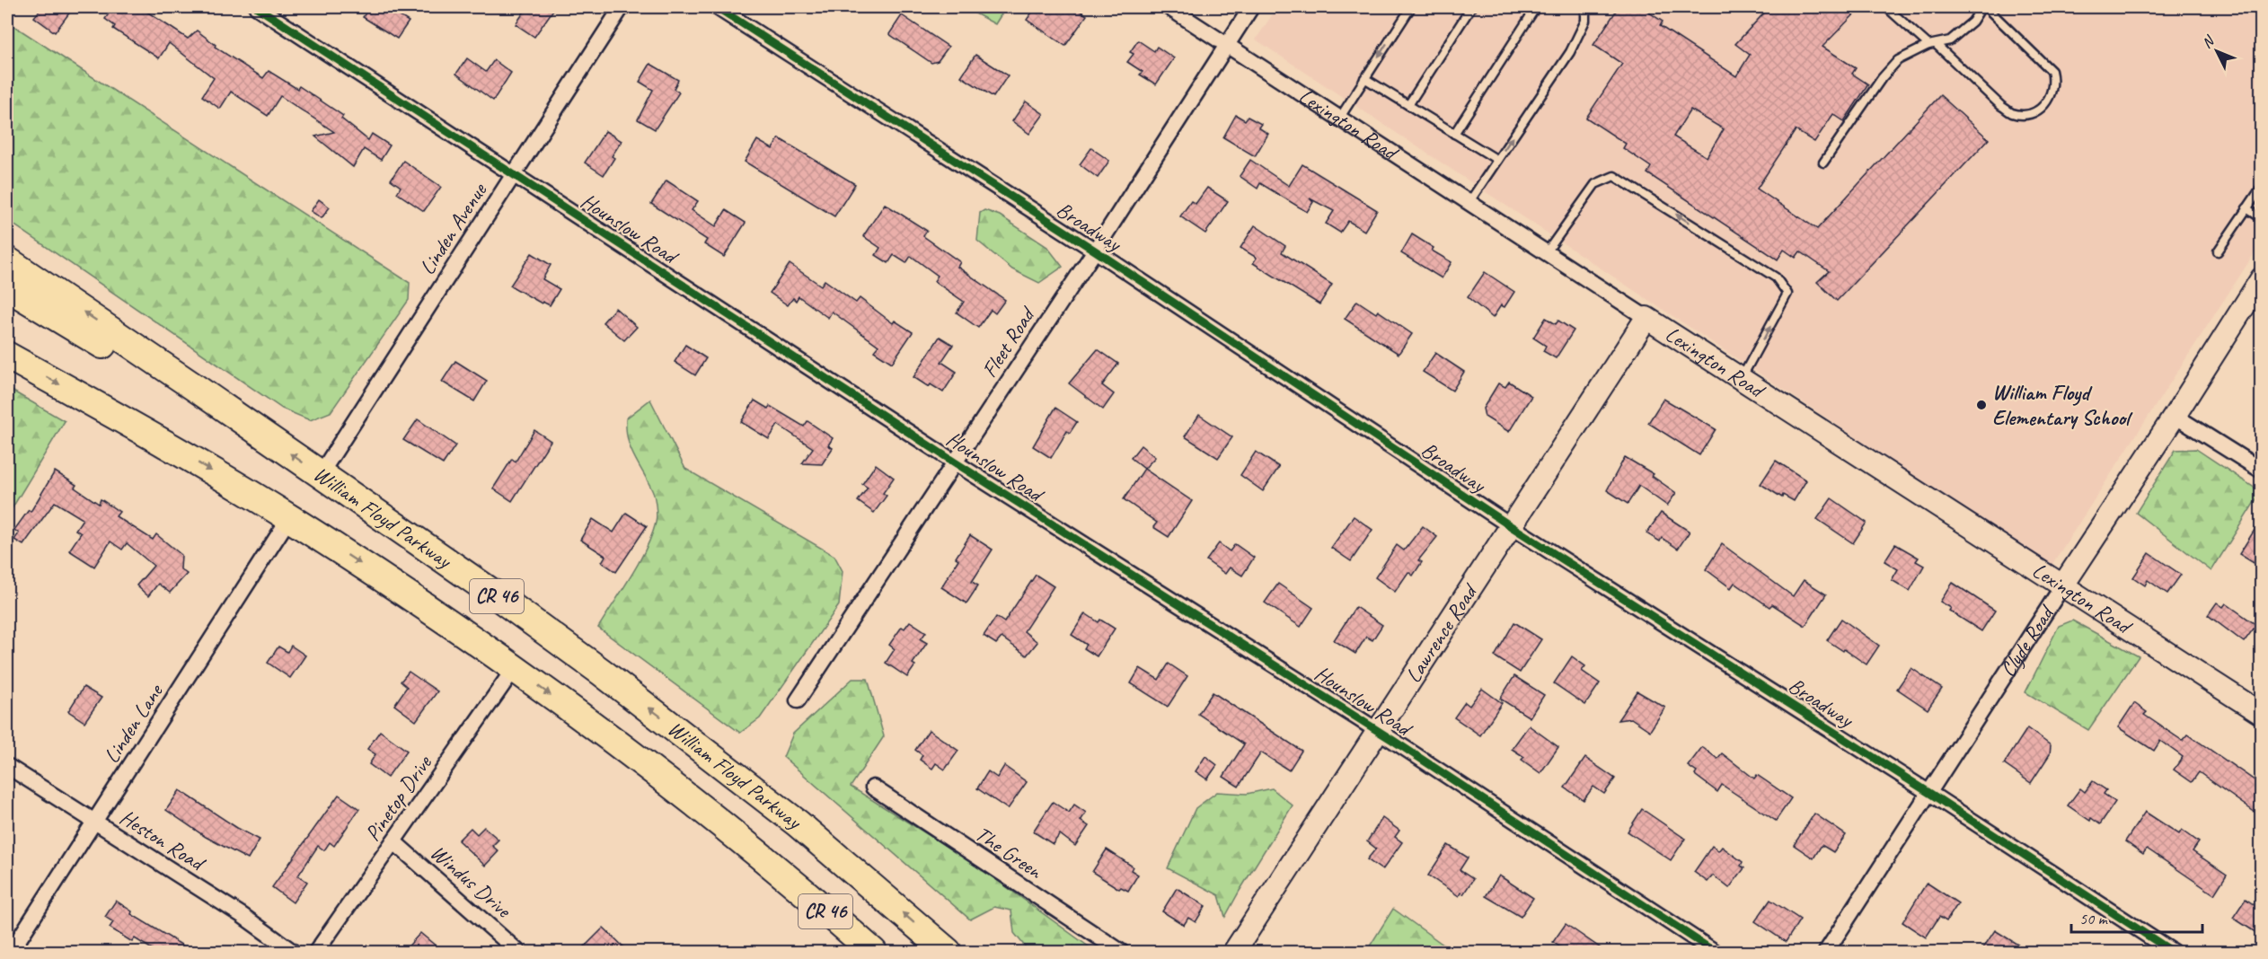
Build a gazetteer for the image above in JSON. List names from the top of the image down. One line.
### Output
{"streets":{"highway":["William Floyd Parkway","CR 46"],"street":["Lexington Road","Broadway","Hounslow Road","Linden Avenue","Fleet Road","Lawrence Road","Clyde Road","Linden Lane","Pinetop Drive","Heston Road","The Green","Windus Drive"]},"crossings":[["Lexington Road","Fleet Road"],["Lexington Road","Lawrence Road"],["Lexington Road","Clyde Road"],["Broadway","Fleet Road"],["Broadway","Lawrence Road"],["Broadway","Clyde Road"],["Hounslow Road","Linden Avenue"],["Hounslow Road","Fleet Road"],["Hounslow Road","Lawrence Road"],["Linden Avenue","William Floyd Parkway"],["CR 46","Linden Lane"],["CR 46","Pinetop Drive"],["Linden Lane","Heston Road"],["Pinetop Drive","Windus Drive"]],"places":["William Floyd Elementary School"],"scale_bar":"50 m","north":"top left"}
